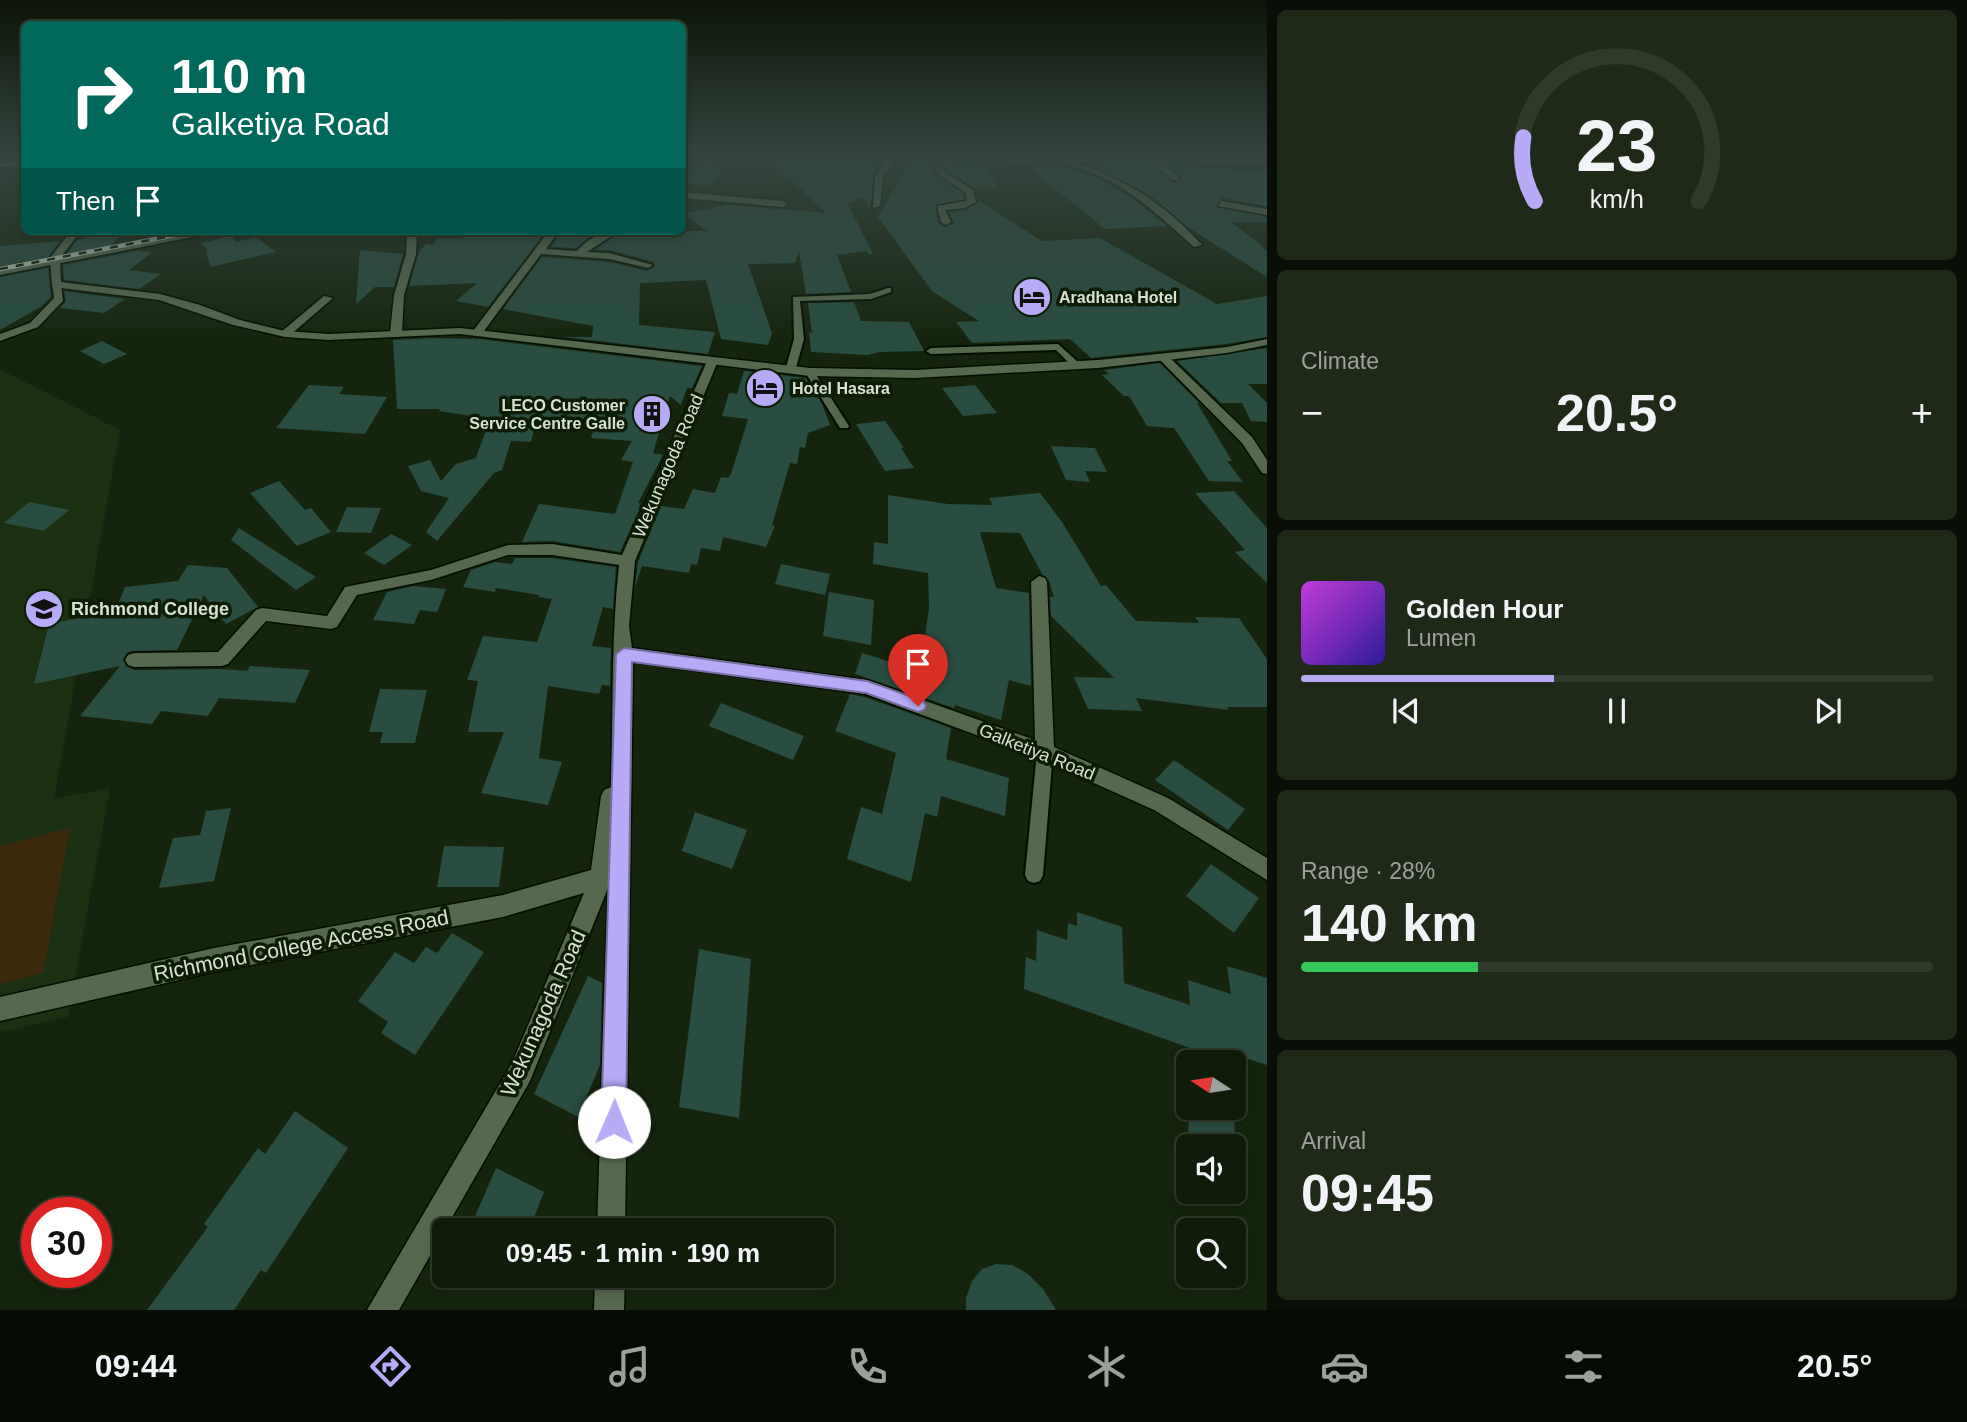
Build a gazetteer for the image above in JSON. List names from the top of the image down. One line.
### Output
{"streets":{"street":["Wekunagoda Road","Galketiya Road","Richmond College Access Road"]},"crossings":[["Wekunagoda Road","Galketiya Road"],["Wekunagoda Road","Richmond College Access Road"]],"places":{"hotel":["Aradhana Hotel","Hotel Hasara"],"building":["LECO Customer Service Centre Galle"],"school or university":["Richmond College"]},"north":"left","page":{"turn":["110 m","Galketiya Road"],"then":"Then","tile":["Climate",["Range · 28%","140 km"],["Arrival","09:45"]],"heat":["−","20.5°","+"],"song":["Golden Hour","Lumen"],"limit":"30","trip":"09:45 · 1 min · 190 m","tabs":["09:44","20.5°"],"gauge":["23","km/h"]}}
